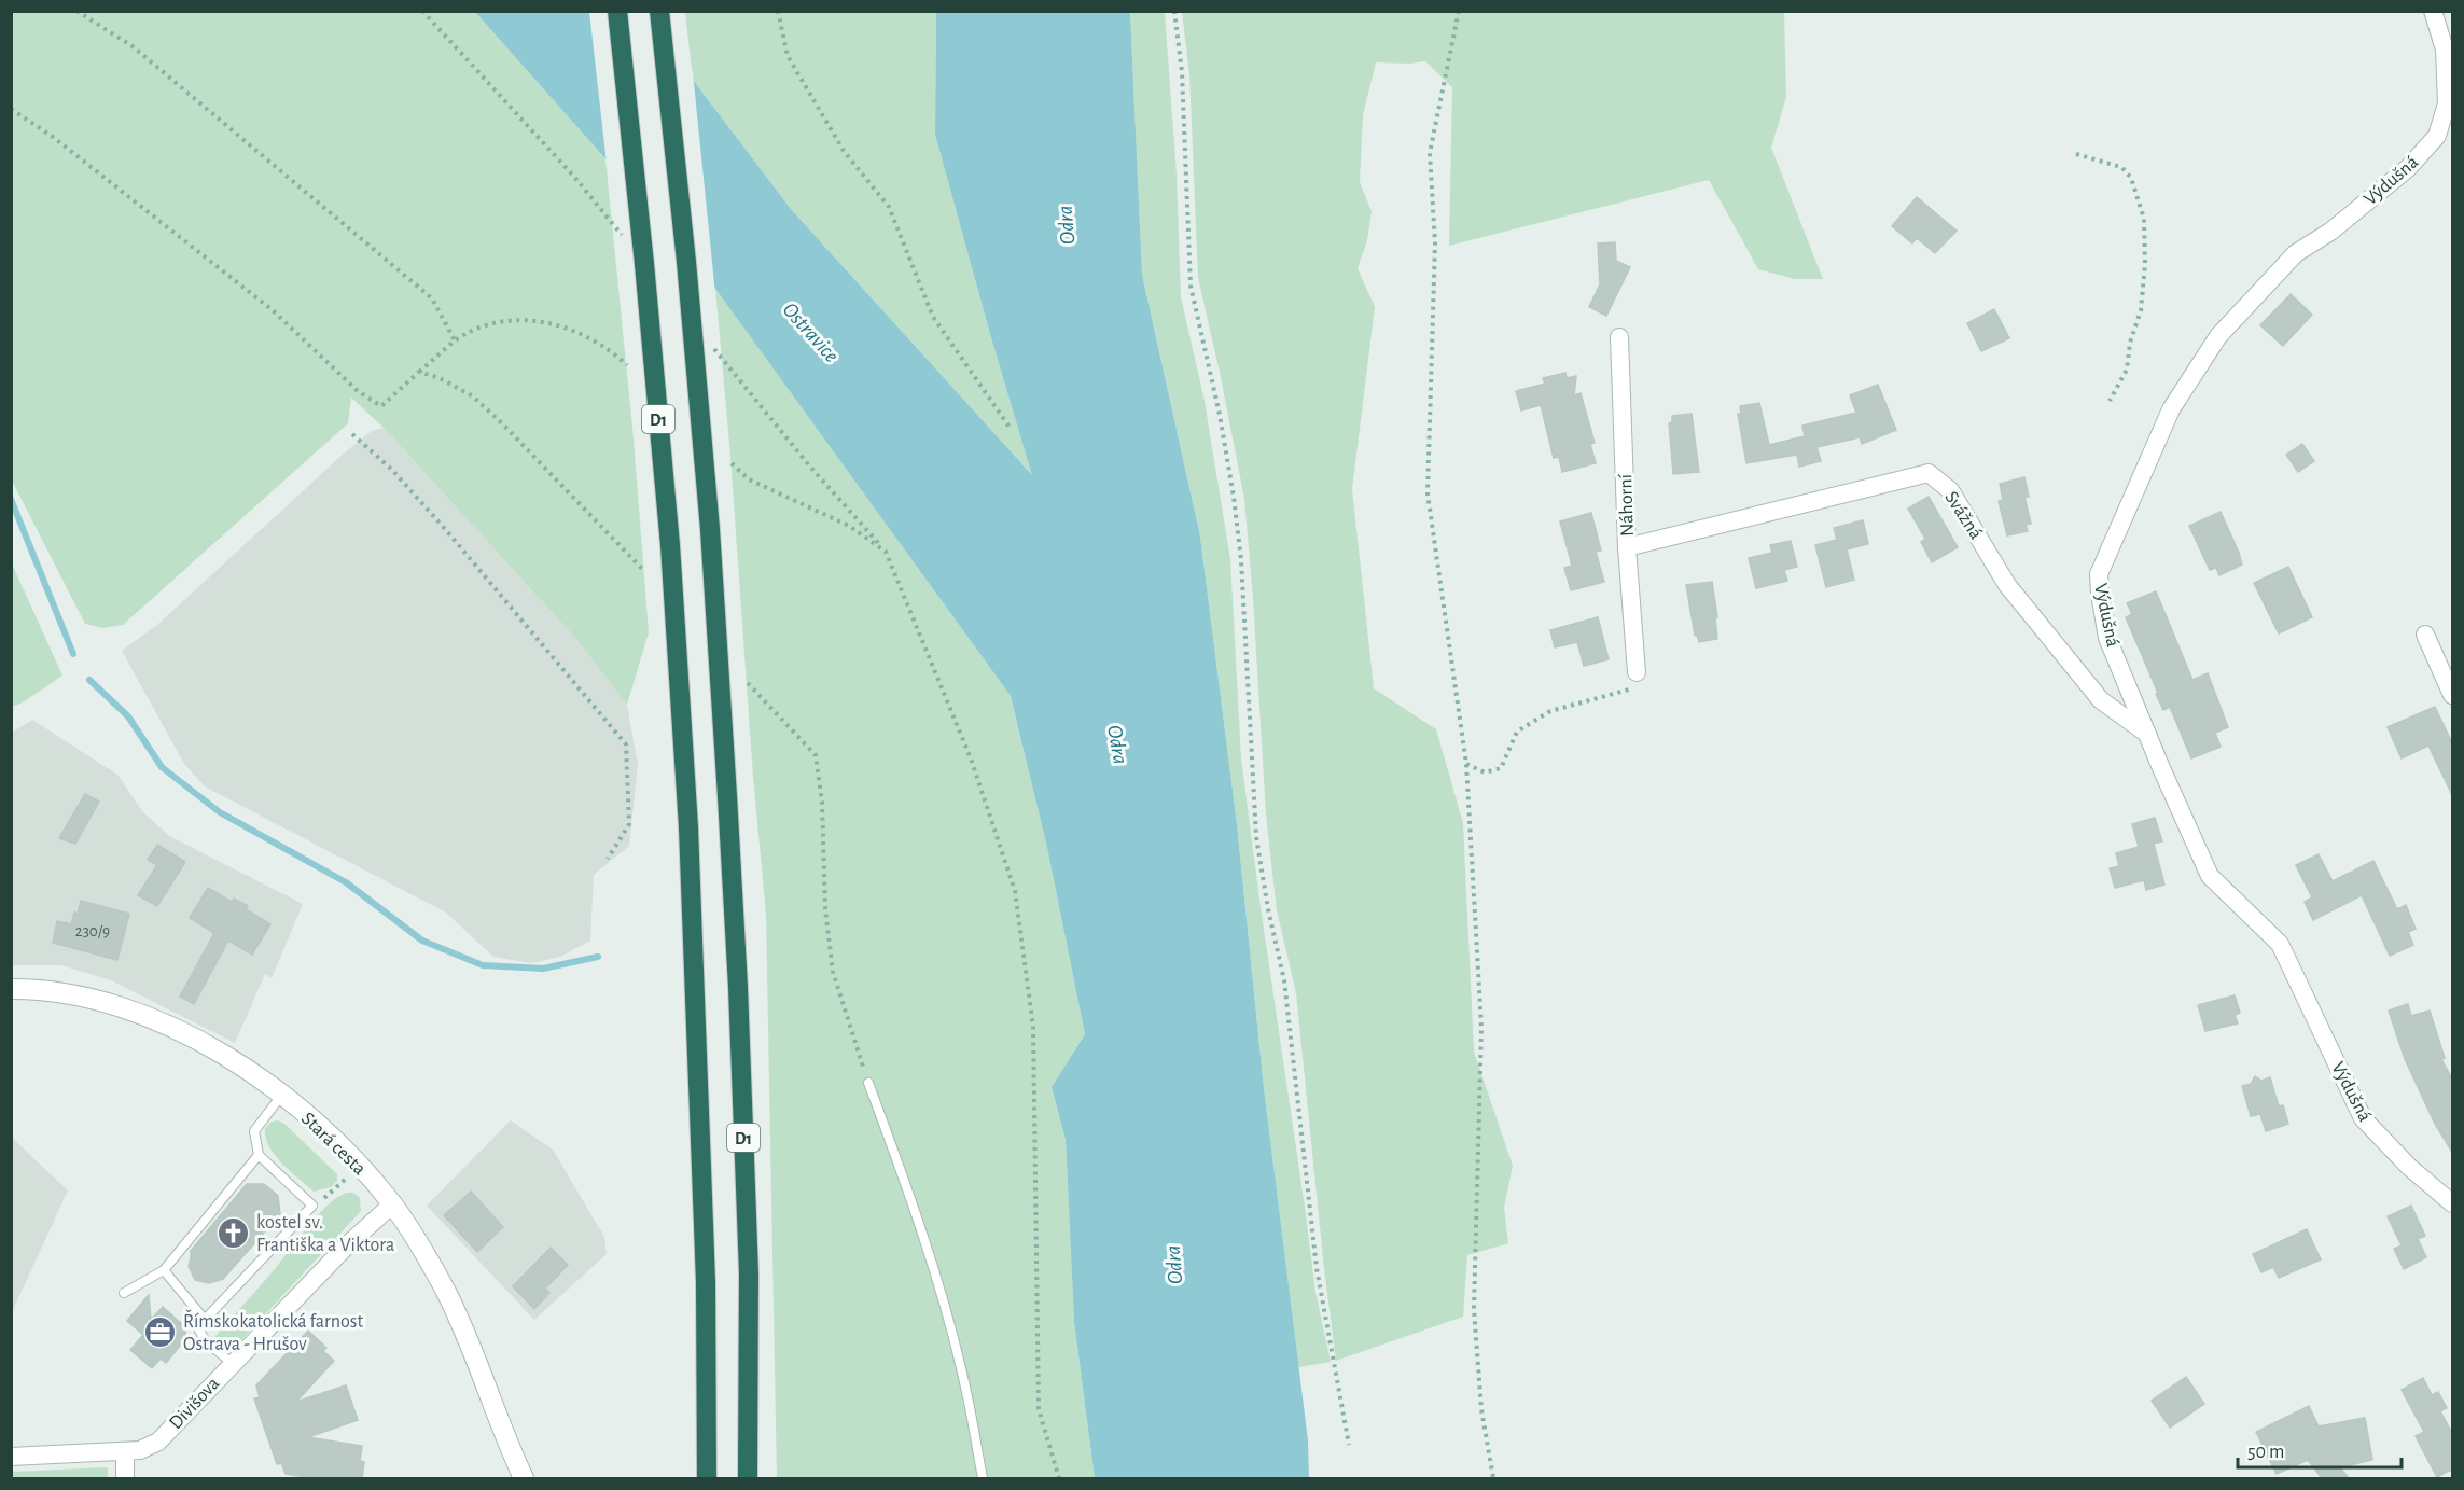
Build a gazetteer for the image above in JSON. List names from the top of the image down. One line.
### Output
{"streets":{"highway":["D1"],"street":["Výdušná","Náhorní","Svážná","Stará cesta","Divišova"]},"crossings":[["Výdušná","Svážná"],["Náhorní","Svážná"],["Stará cesta","Divišova"]],"water":["Odra","Ostravice"],"places":{"church":["kostel sv. Františka a Viktora"],"office":["Římskokatolická farnost Ostrava - Hrušov"]},"house_numbers":["230/9"],"scale_bar":"50 m"}
